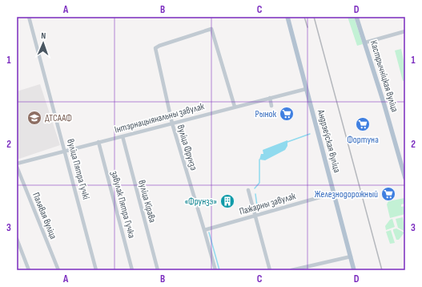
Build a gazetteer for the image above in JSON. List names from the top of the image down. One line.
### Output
{"streets":{"main road":["Кастрычніцкая вуліца","Андрэеўская вуліца"],"street":["Інтэрнацыянальны завулак","вуліца Фрунзэ","вуліца Пятра Гучкі","вуліца Кірава","Пажарны завулак","завулак Пятра Гучка","Палявая вуліца"]},"crossings":[["Інтэрнацыянальны завулак","Андрэеўская вуліца"],["Інтэрнацыянальны завулак","вуліца Фрунзэ"],["Інтэрнацыянальны завулак","вуліца Пятра Гучкі"],["Інтэрнацыянальны завулак","вуліца Кірава"],["Інтэрнацыянальны завулак","завулак Пятра Гучка"],["Андрэеўская вуліца","Пажарны завулак"],["вуліца Фрунзэ","Пажарны завулак"]],"places":{"supermarket":["Рынок","Фортуна","Железнодорожный"],"school or university":["ДТСААФ"],"building":["«Фрунзэ»"]},"north":"top","grid":{"columns":["A","B","C","D"],"rows":["1","2","3"]}}
